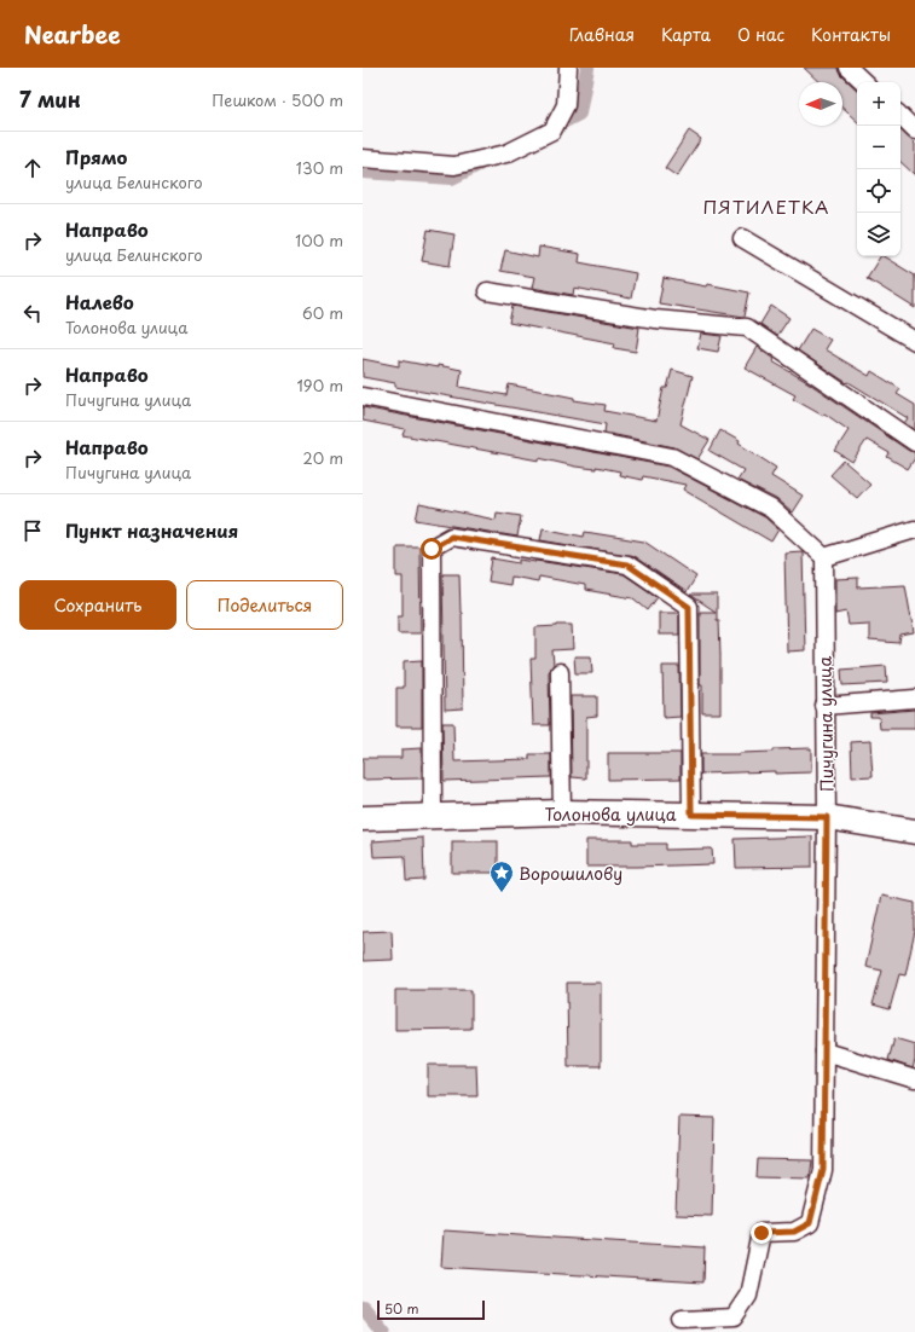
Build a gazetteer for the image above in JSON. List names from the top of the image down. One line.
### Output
{"streets":{"main road":["Толонова улица"],"street":["Пичугина улица"]},"crossings":[["Пичугина улица","Толонова улица"]],"districts":["ПЯТИЛЕТКА"],"places":{"place":["Ворошилову"]},"scale_bar":"50 m","north":"left","page":{"header":"Nearbee","nav":["Главная","Карта","О нас","Контакты"],"heading":["7 мин","Пешком · 500 m"],"map_buttons":["+","−"],"list":[["Прямо","улица Белинского","130 m"],["Направо","улица Белинского","100 m"],["Налево","Толонова улица","60 m"],["Направо","Пичугина улица","190 m"],["Направо","Пичугина улица","20 m"],"Пункт назначения"],"buttons":["Сохранить","Поделиться"],"scale":"50 m"}}
